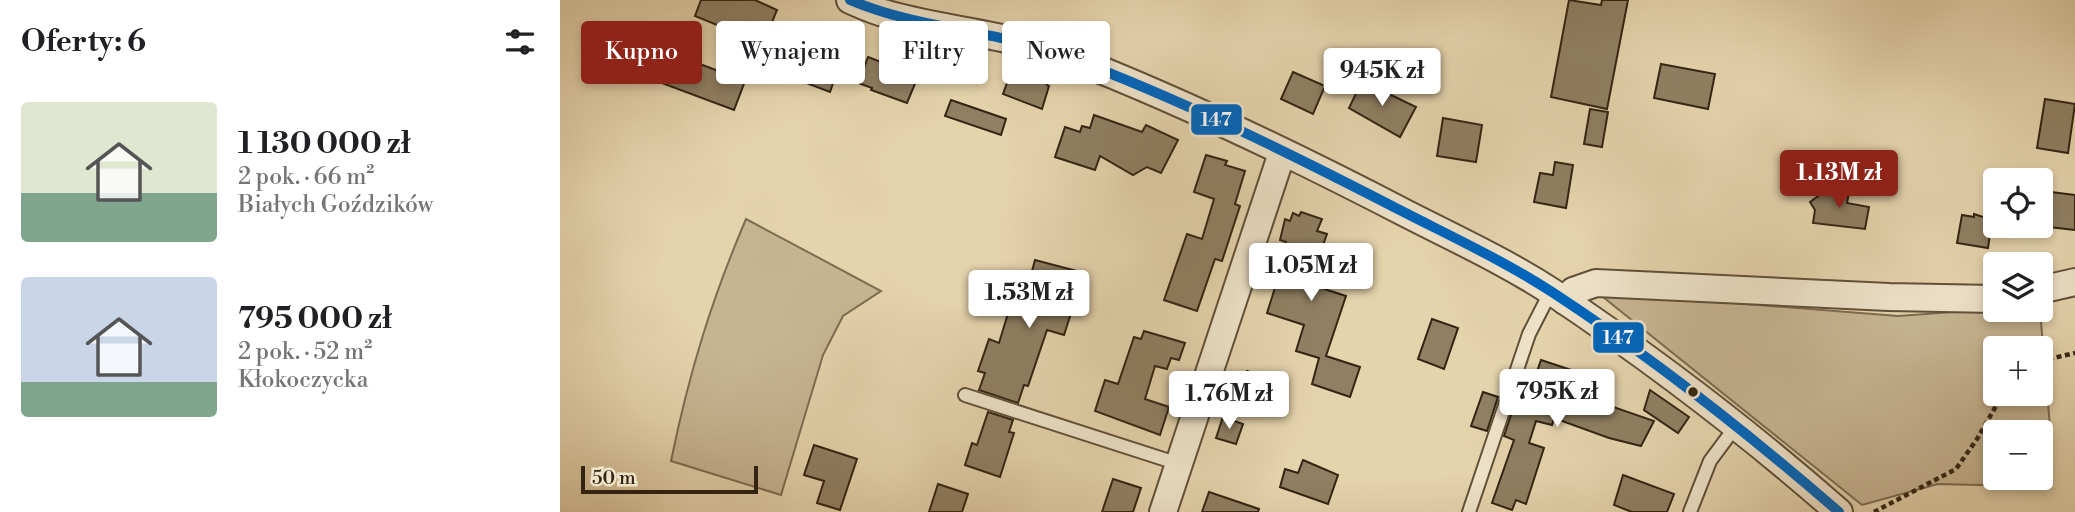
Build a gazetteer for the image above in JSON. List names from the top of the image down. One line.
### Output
{"lines":["transit line 147"],"scale_bar":"50 m","page":{"heading":"Oferty: 6","chip":["Kupno","Wynajem","Filtry","Nowe"],"price":["945K zł","1.13M zł","1.05M zł","1.53M zł","795K zł","1.76M zł"],"list":[{"name":"1 130 000 zł","note":"2 pok. · 66 m² · Białych Goździków"},{"name":"795 000 zł","note":"2 pok. · 52 m² · Kłokoczycka"}],"map_buttons":["+","−"],"scale":"50 m"}}
